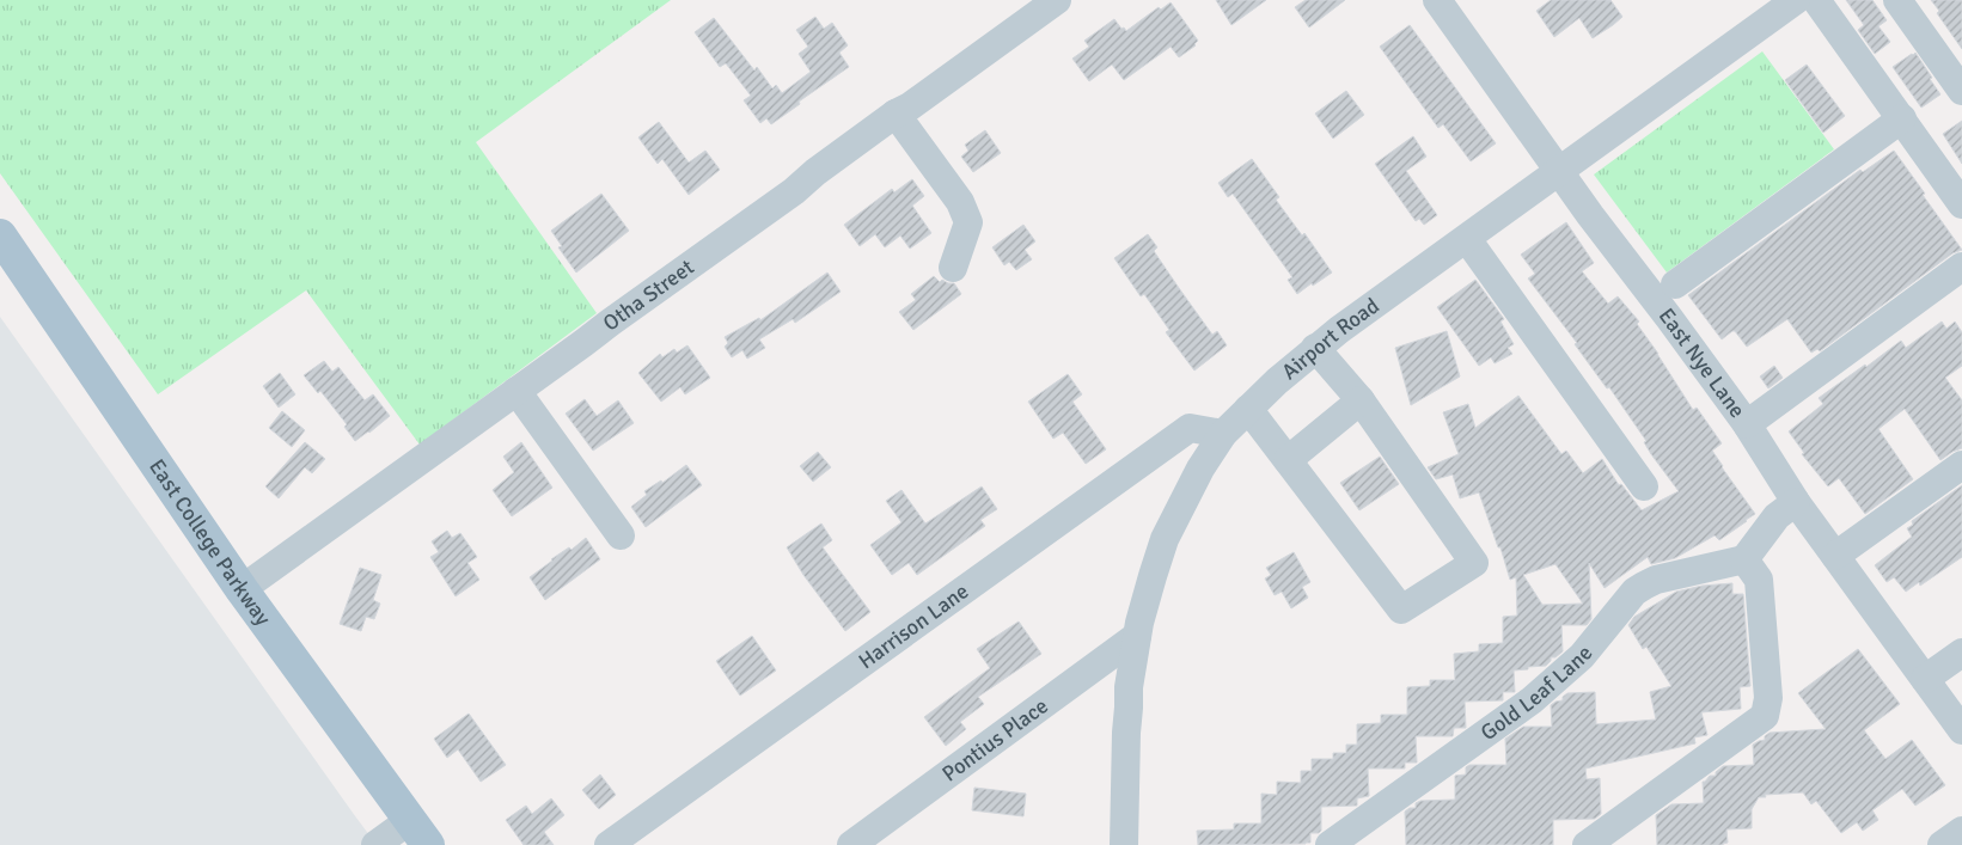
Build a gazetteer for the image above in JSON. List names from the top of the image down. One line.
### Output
{"streets":{"main road":["East College Parkway"],"street":["Otha Street","Airport Road","East Nye Lane","Harrison Lane","Gold Leaf Lane","Pontius Place"]},"crossings":[["Otha Street","East College Parkway"],["Airport Road","East Nye Lane"],["Airport Road","Harrison Lane"],["Airport Road","Pontius Place"]]}
